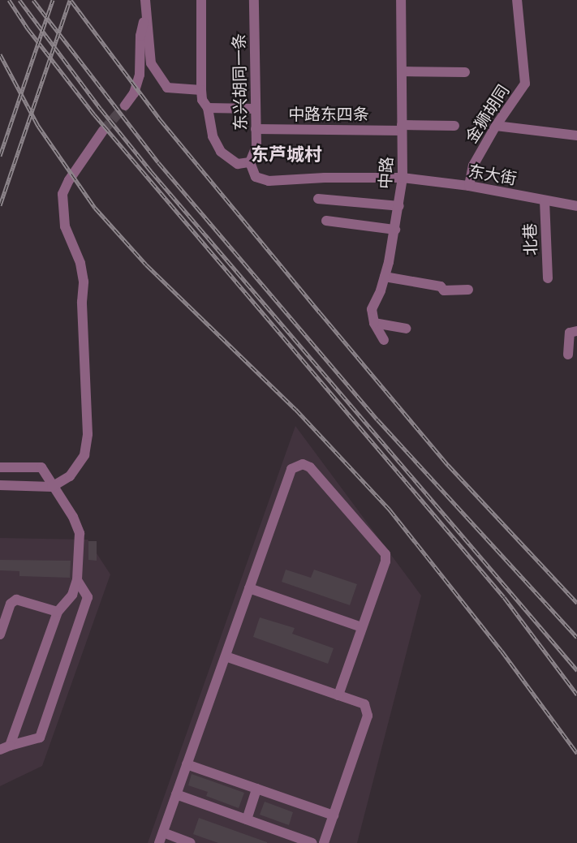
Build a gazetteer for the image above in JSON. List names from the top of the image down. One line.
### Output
{"streets":{"street":["东兴胡同一条","中路东四条","金狮胡同","中路","东大街","北巷"]},"crossings":[["东兴胡同一条","中路东四条"],["东兴胡同一条","东大街"],["中路东四条","中路"],["金狮胡同","东大街"],["中路","东大街"],["东大街","北巷"]],"districts":["东芦城村"]}
